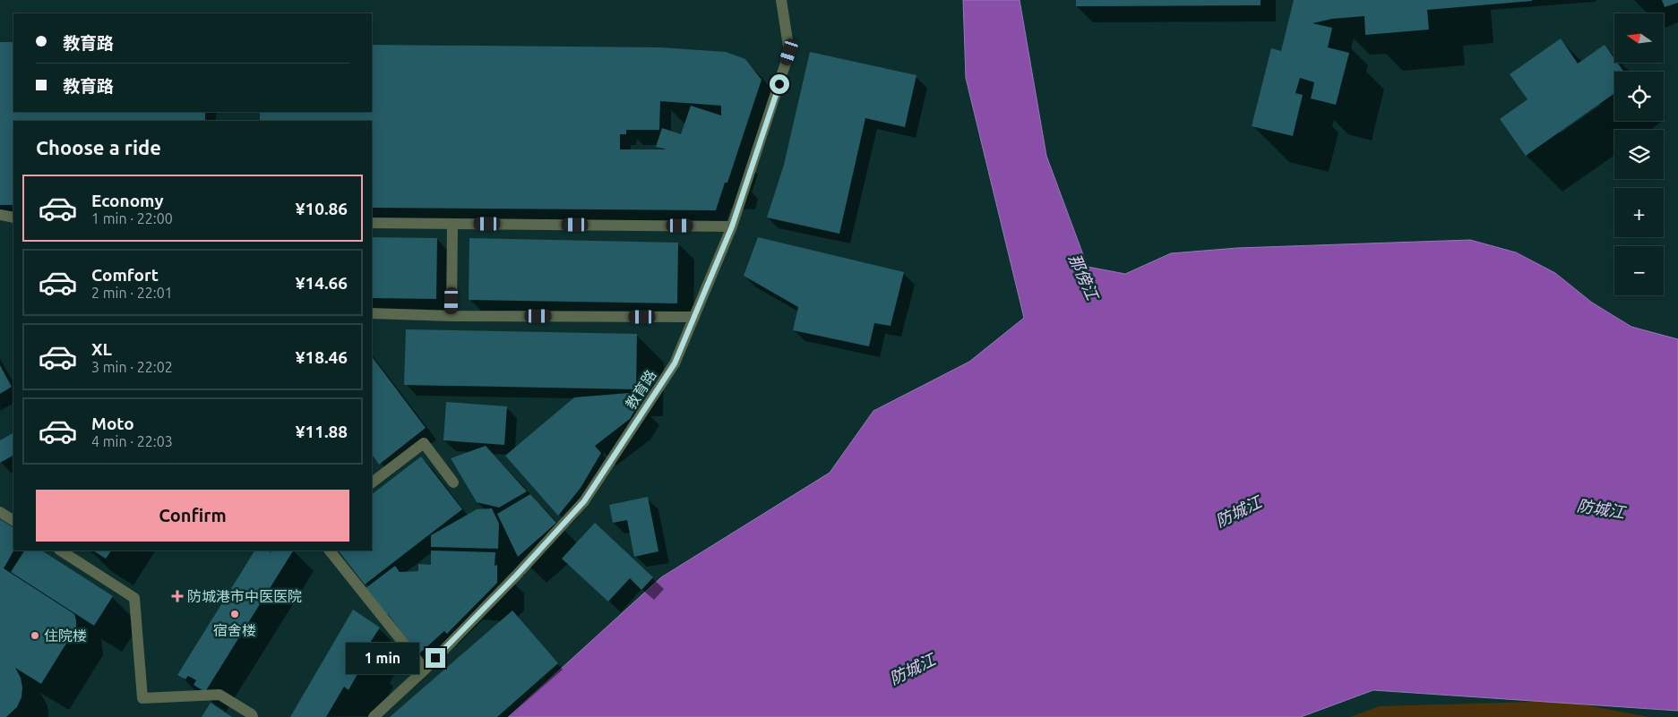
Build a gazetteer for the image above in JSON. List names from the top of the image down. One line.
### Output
{"streets":{"street":["教育路"]},"water":["那傍江","防城江"],"places":{"health":["防城港市中医医院"],"other":["宿舍楼","住院楼"]},"north":"left","page":{"map_buttons":["+","−"],"banner":["教育路","教育路"],"heading":"Choose a ride","list":[{"name":"Economy","note":"1 min · 22:00","value":"¥10.86"},{"name":"Comfort","note":"2 min · 22:01","value":"¥14.66"},{"name":"XL","note":"3 min · 22:02","value":"¥18.46"},{"name":"Moto","note":"4 min · 22:03","value":"¥11.88"}],"buttons":"Confirm","bubble":"1 min"}}
